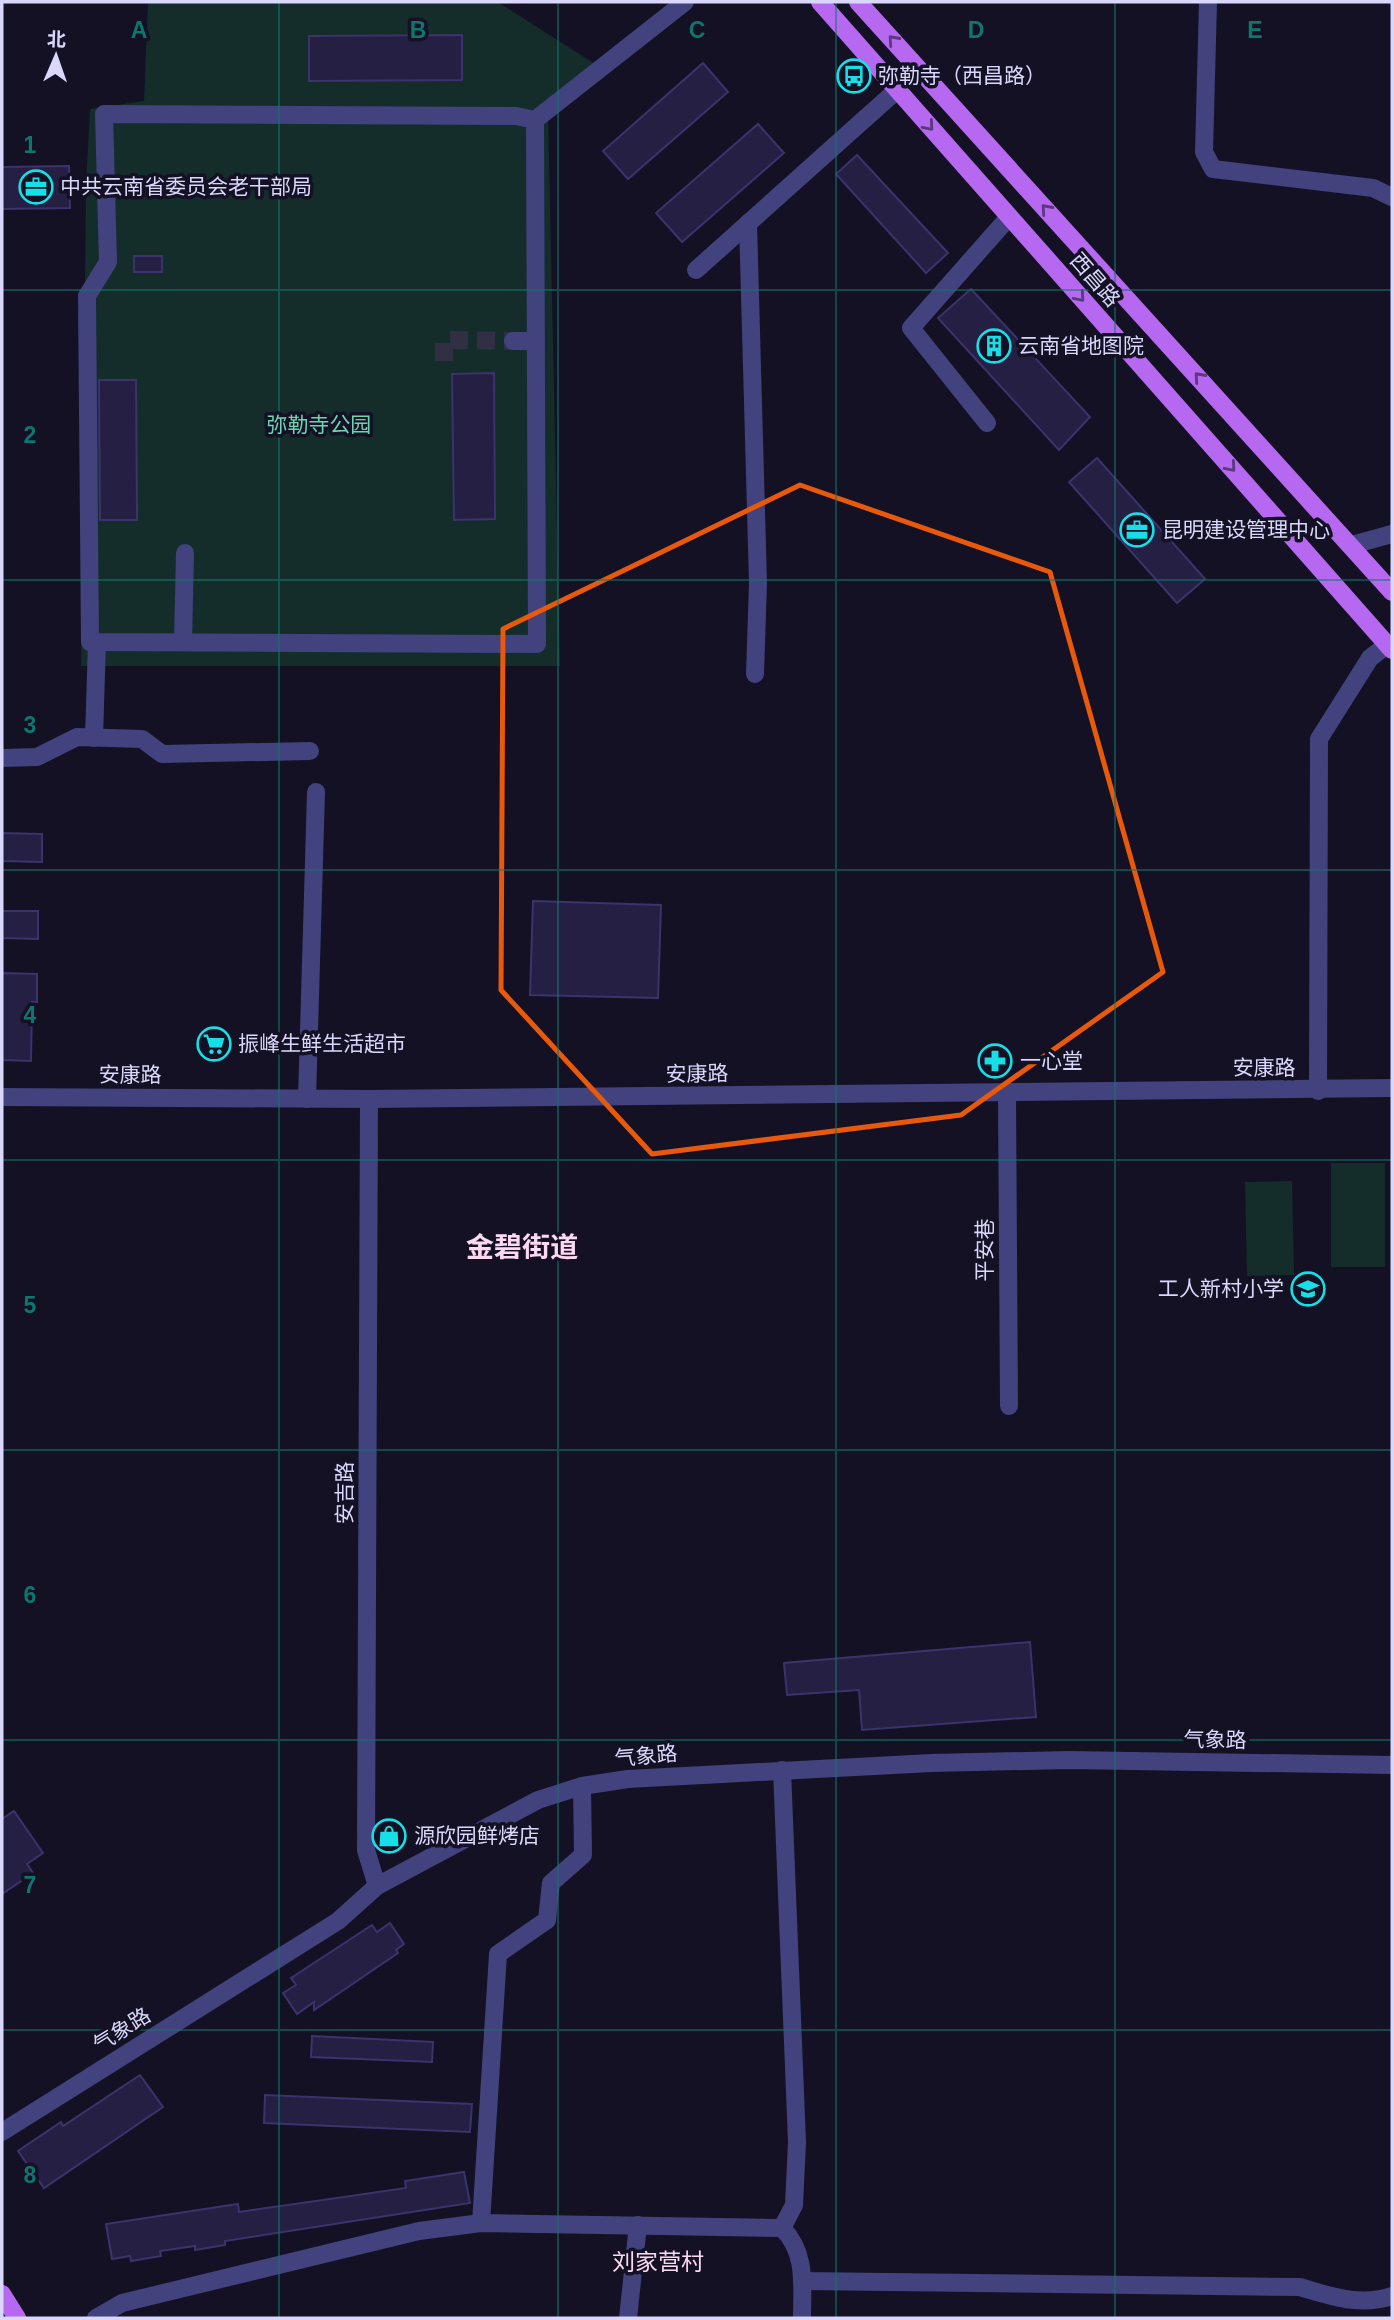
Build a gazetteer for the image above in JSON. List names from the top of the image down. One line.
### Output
{"streets":{"main road":["西昌路"],"street":["安康路","平安巷","安吉路","气象路"]},"crossings":[["安康路","平安巷"],["安康路","安吉路"],["安吉路","气象路"]],"districts":["金碧街道","刘家营村"],"parks":["弥勒寺公园"],"places":{"bus stop":["弥勒寺（西昌路）"],"office":["中共云南省委员会老干部局","昆明建设管理中心"],"building":["云南省地图院"],"supermarket":["振峰生鲜生活超市"],"pharmacy":["一心堂"],"school or university":["工人新村小学"],"shop":["源欣园鲜烤店"]},"north":"top","grid":{"columns":["A","B","C","D","E"],"rows":["1","2","3","4","5","6","7","8"]}}
